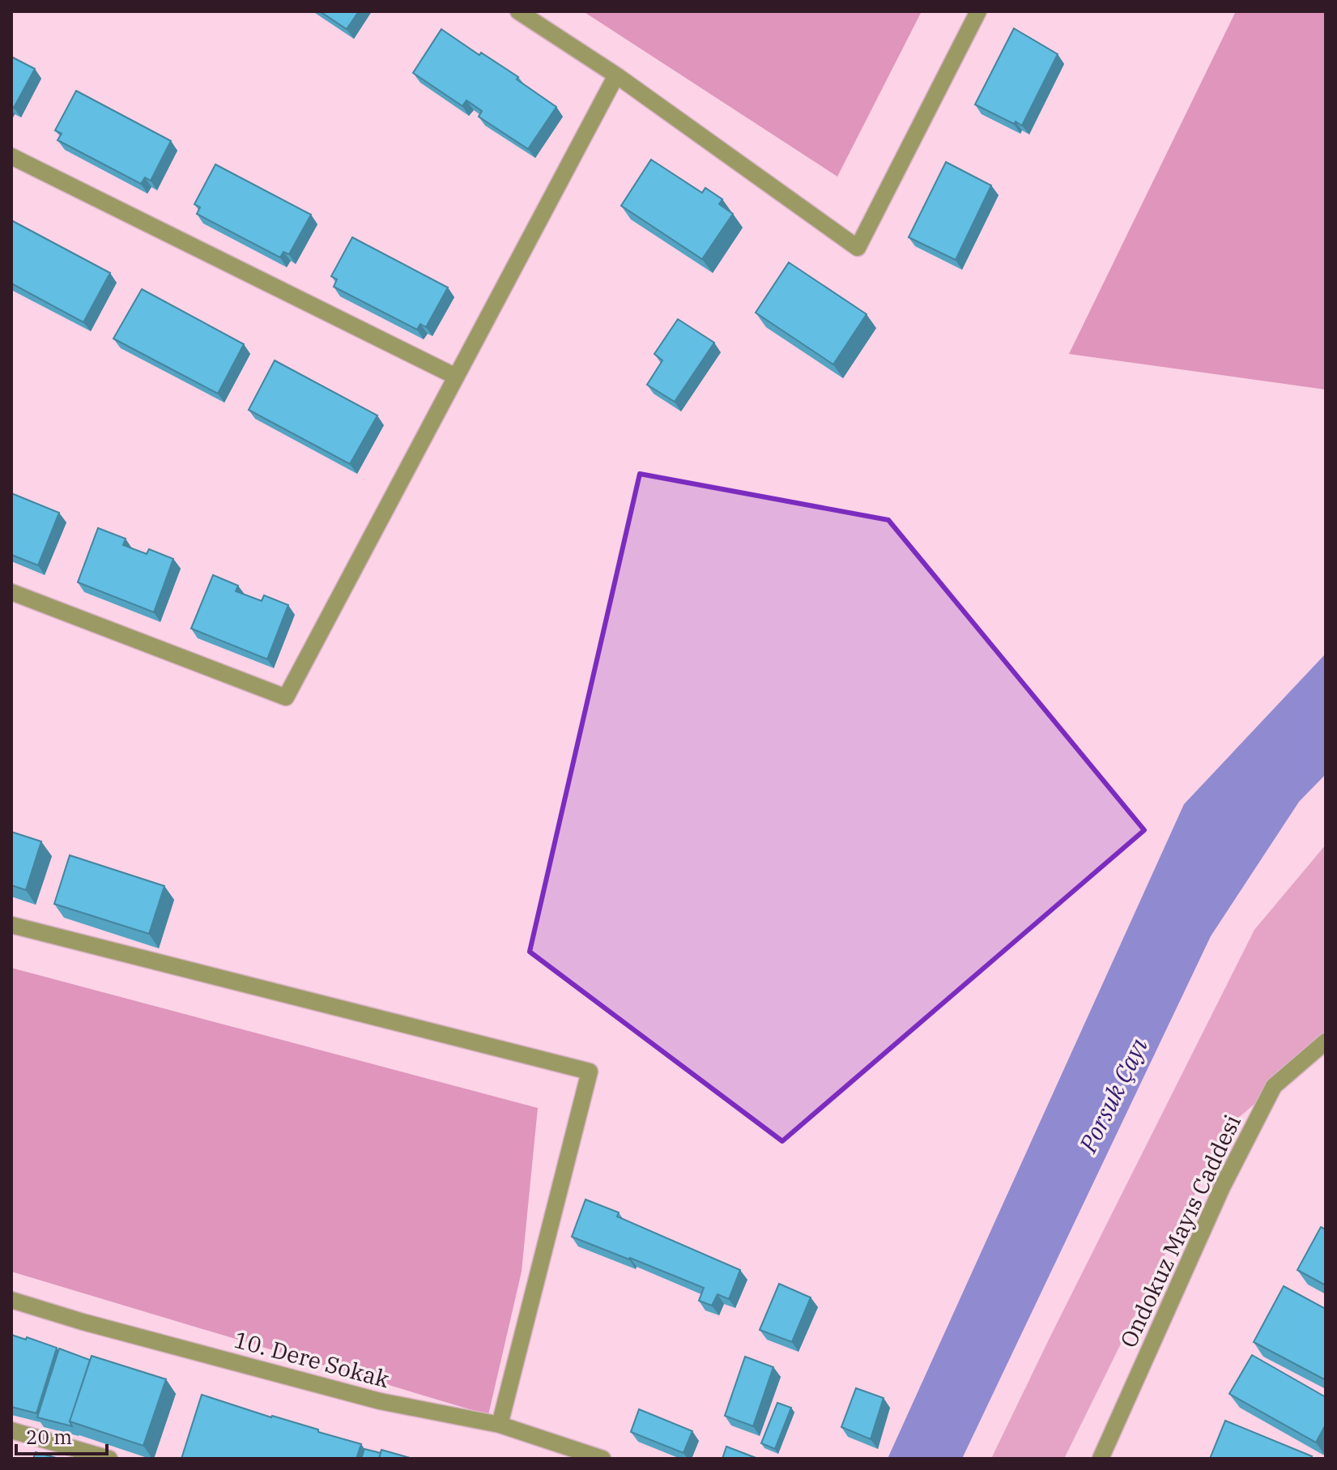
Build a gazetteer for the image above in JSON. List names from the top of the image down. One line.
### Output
{"streets":{"street":["Ondokuz Mayıs Caddesi","10. Dere Sokak"]},"water":["Porsuk Çayı"],"scale_bar":"20 m"}
